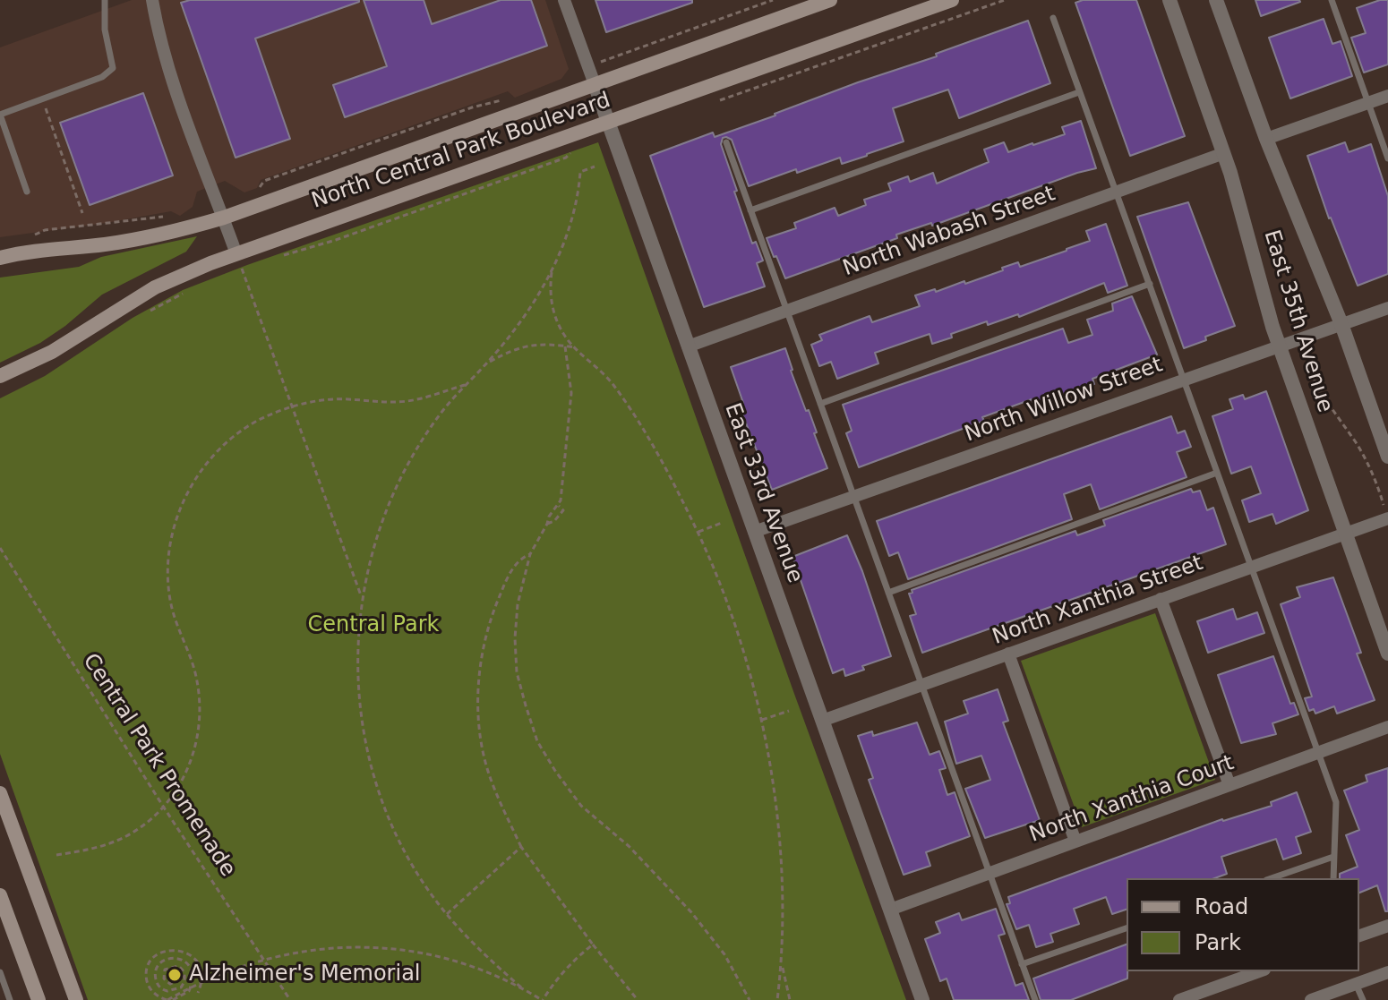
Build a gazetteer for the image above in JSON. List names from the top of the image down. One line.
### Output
{"streets":{"main road":["North Central Park Boulevard"],"street":["North Wabash Street","East 35th Avenue","North Willow Street","East 33rd Avenue","North Xanthia Street","North Xanthia Court"],"path":["Central Park Promenade"]},"crossings":[["North Central Park Boulevard","East 33rd Avenue"],["North Wabash Street","East 35th Avenue"],["North Wabash Street","East 33rd Avenue"],["East 35th Avenue","North Willow Street"],["East 35th Avenue","North Xanthia Street"],["North Willow Street","East 33rd Avenue"],["East 33rd Avenue","North Xanthia Street"],["East 33rd Avenue","North Xanthia Court"]],"parks":["Central Park"],"places":["Alzheimer's Memorial"],"legend":["Road","Park"]}
